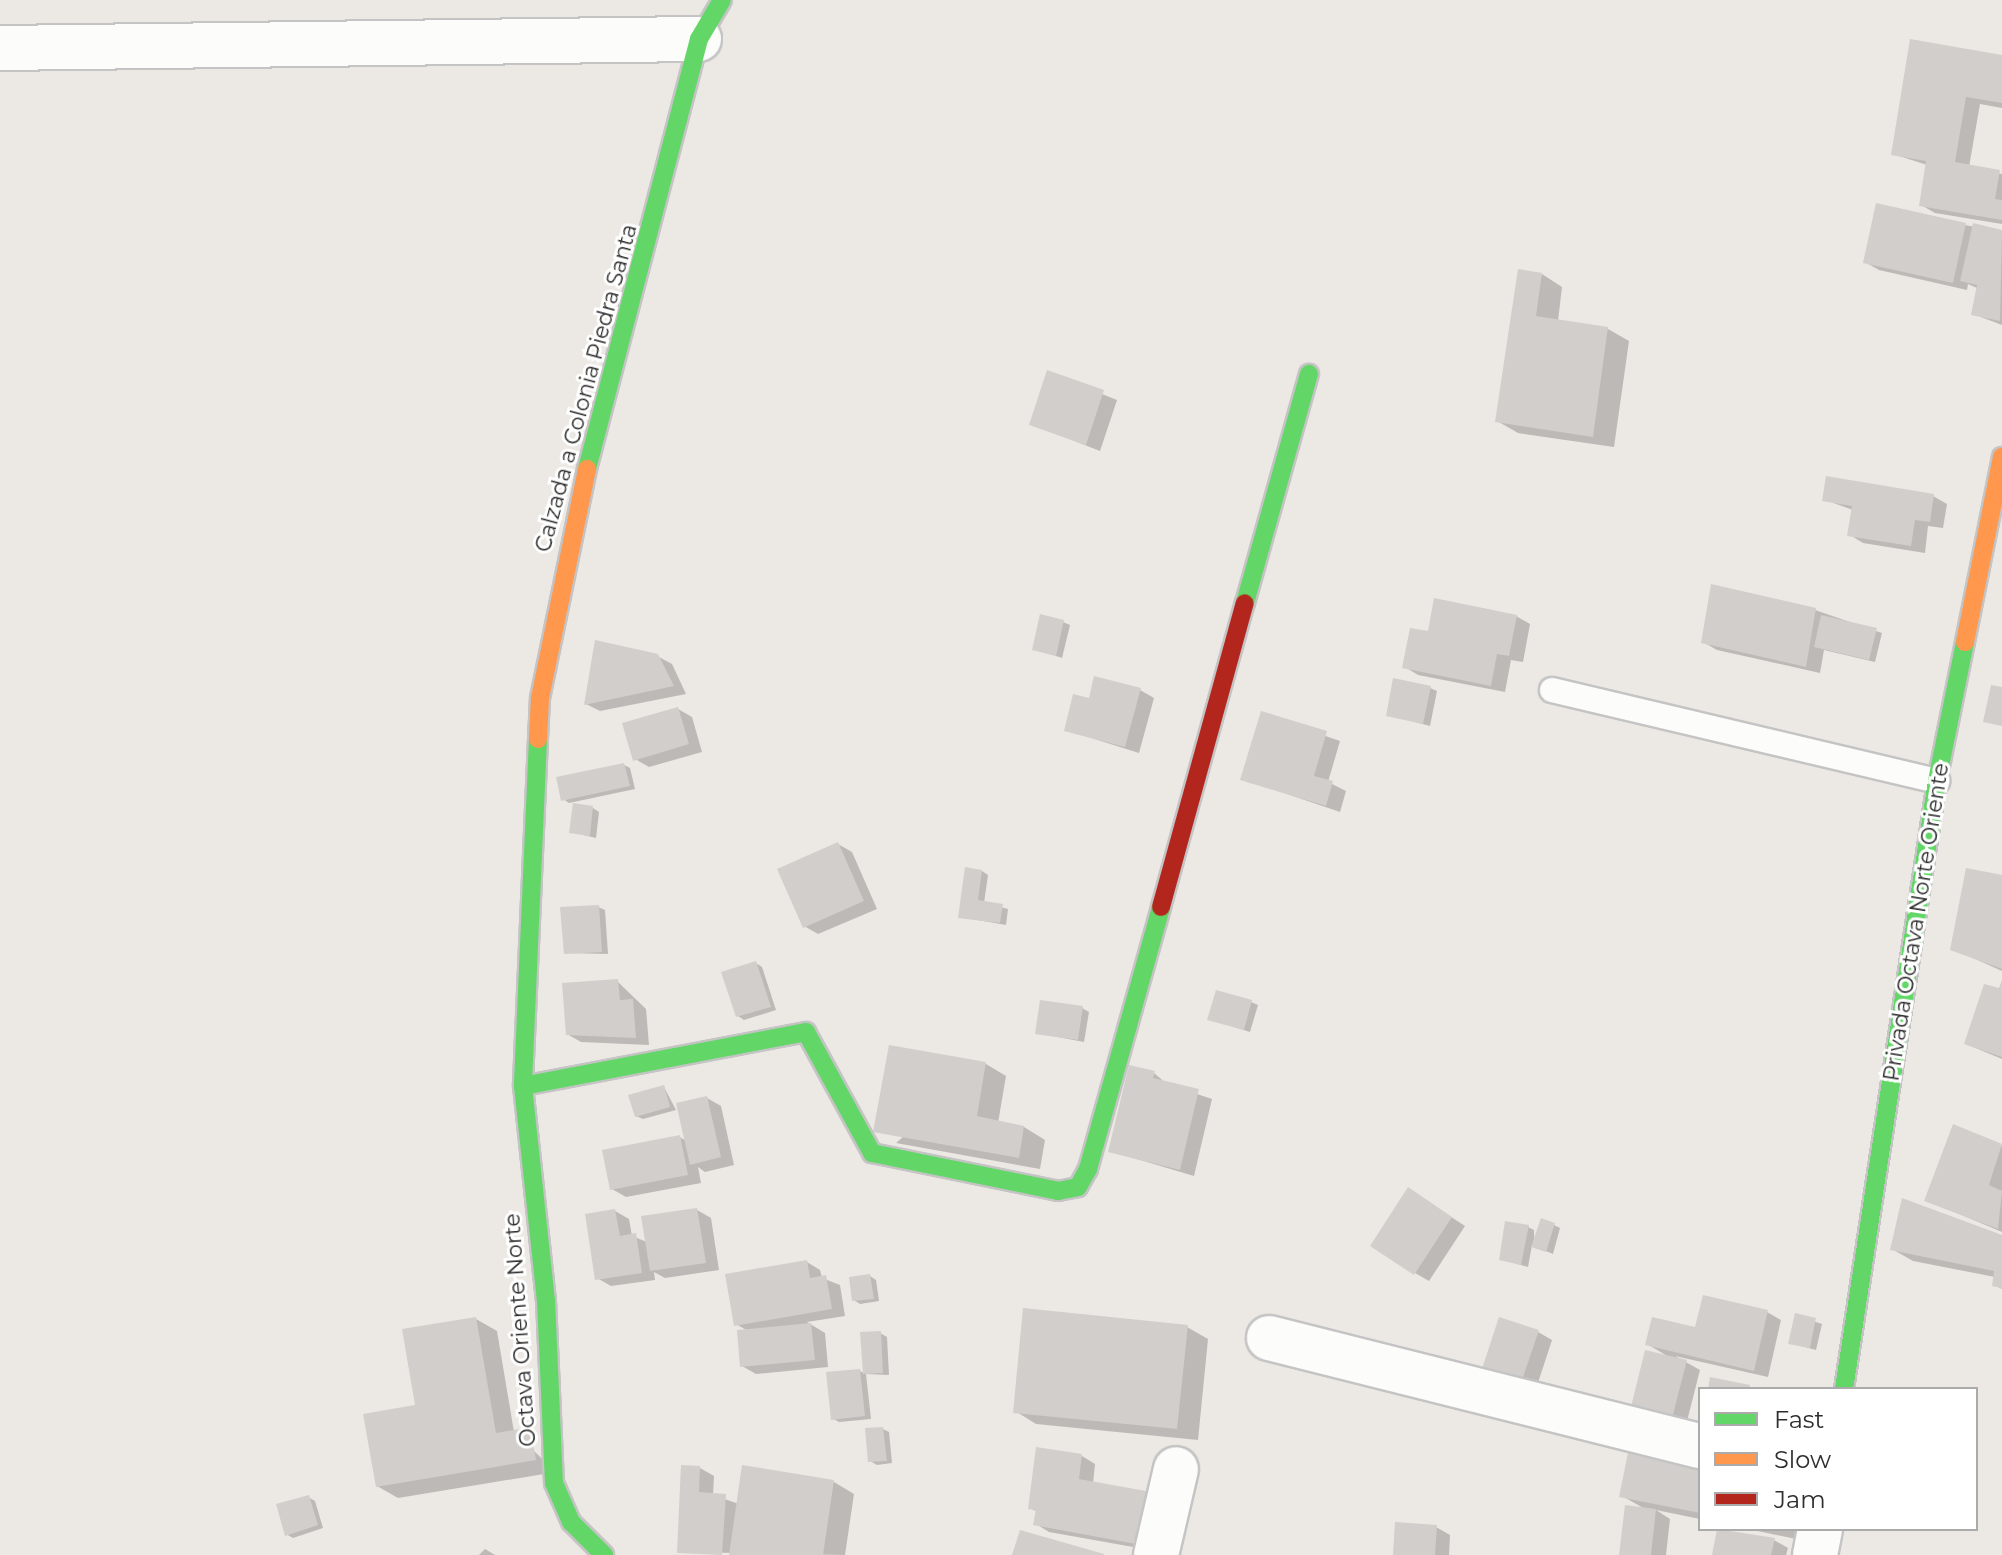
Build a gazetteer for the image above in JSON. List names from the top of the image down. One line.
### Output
{"streets":{"street":["Calzada a Colonia Piedra Santa","Privada Octava Norte Oriente","Octava Oriente Norte"]},"crossings":[["Calzada a Colonia Piedra Santa","Octava Oriente Norte"]],"legend":["Fast","Slow","Jam"]}
